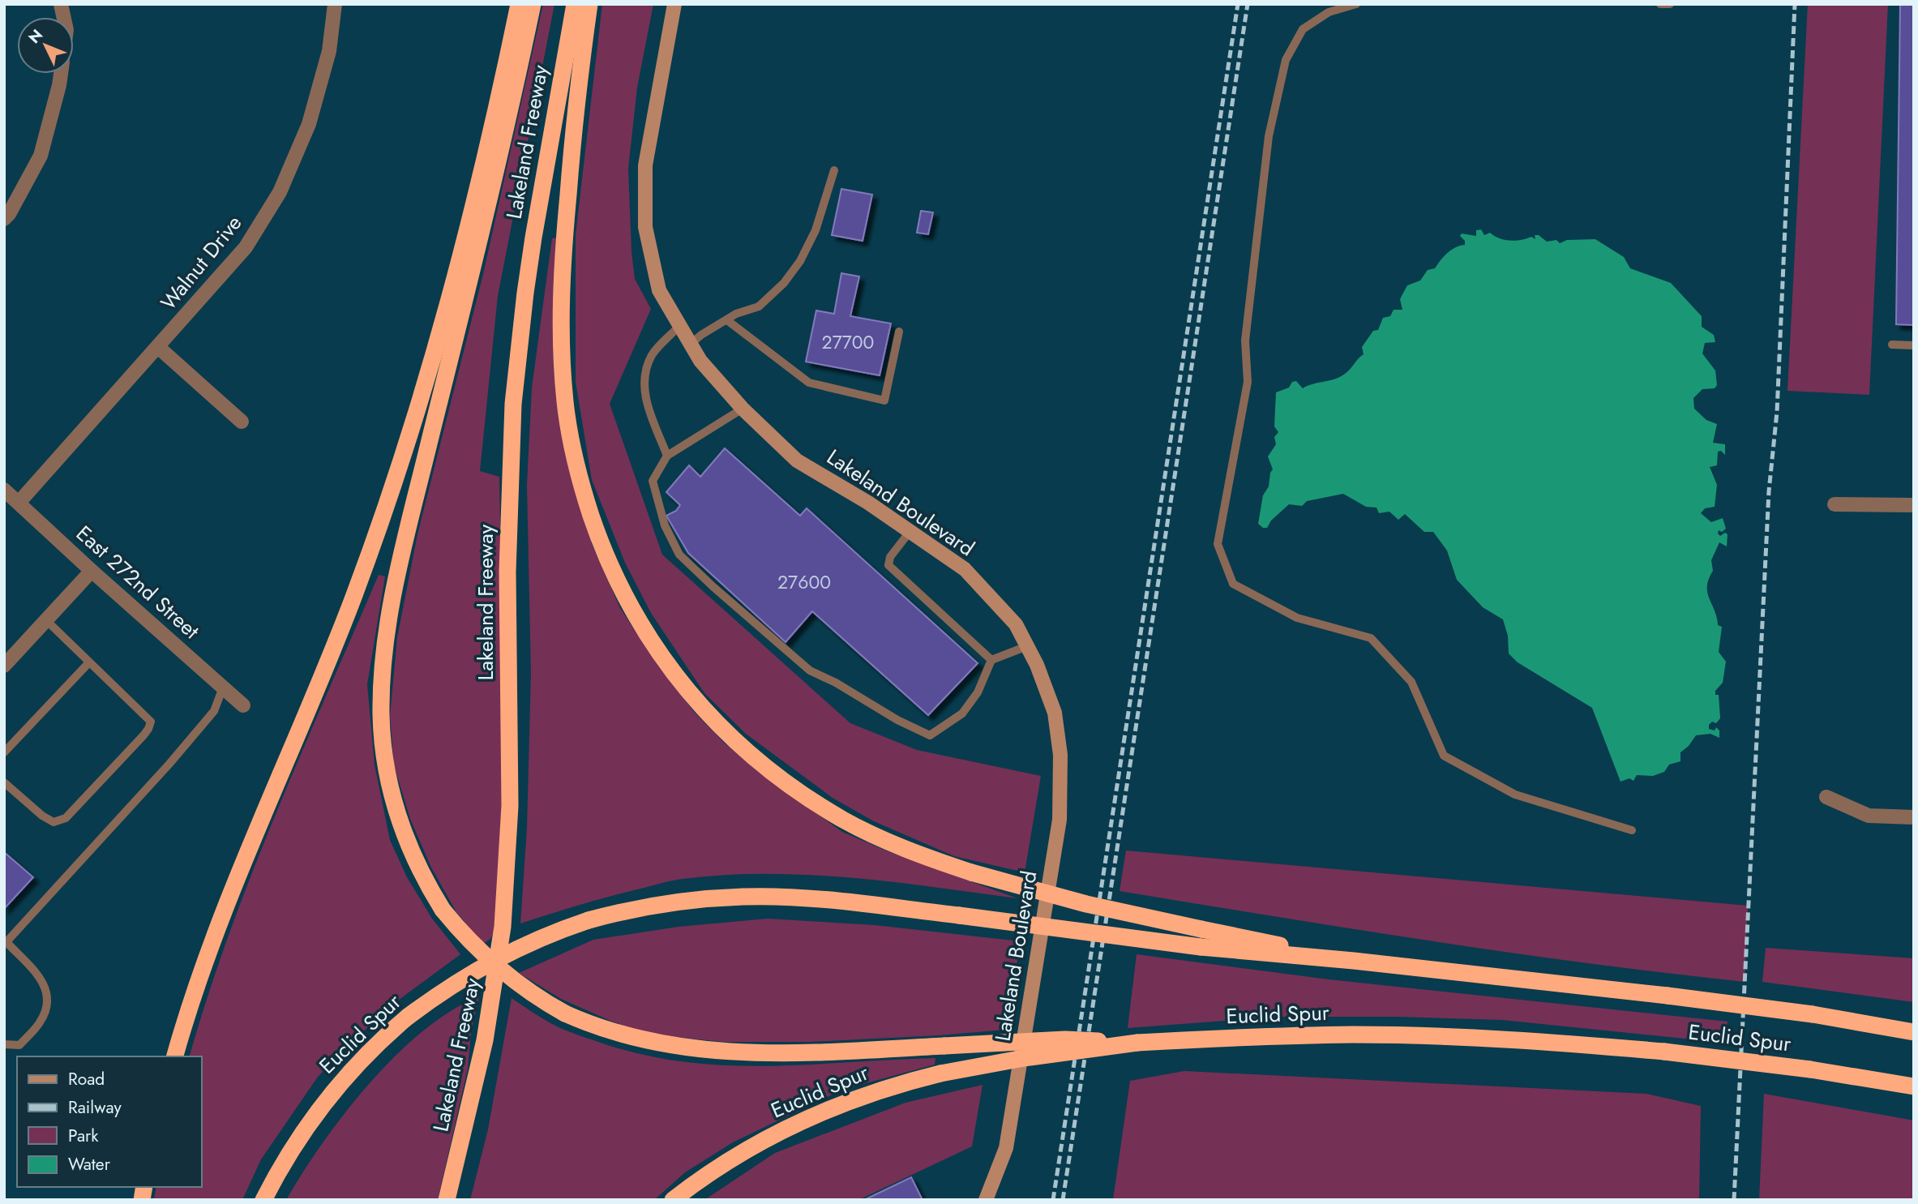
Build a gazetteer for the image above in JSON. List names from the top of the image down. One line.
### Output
{"streets":{"highway":["Lakeland Freeway","Euclid Spur"],"street":["Walnut Drive","Lakeland Boulevard","East 272nd Street"]},"crossings":[["Walnut Drive","East 272nd Street"]],"house_numbers":["27700","27600"],"legend":["Road","Railway","Park","Water"],"north":"top left"}
